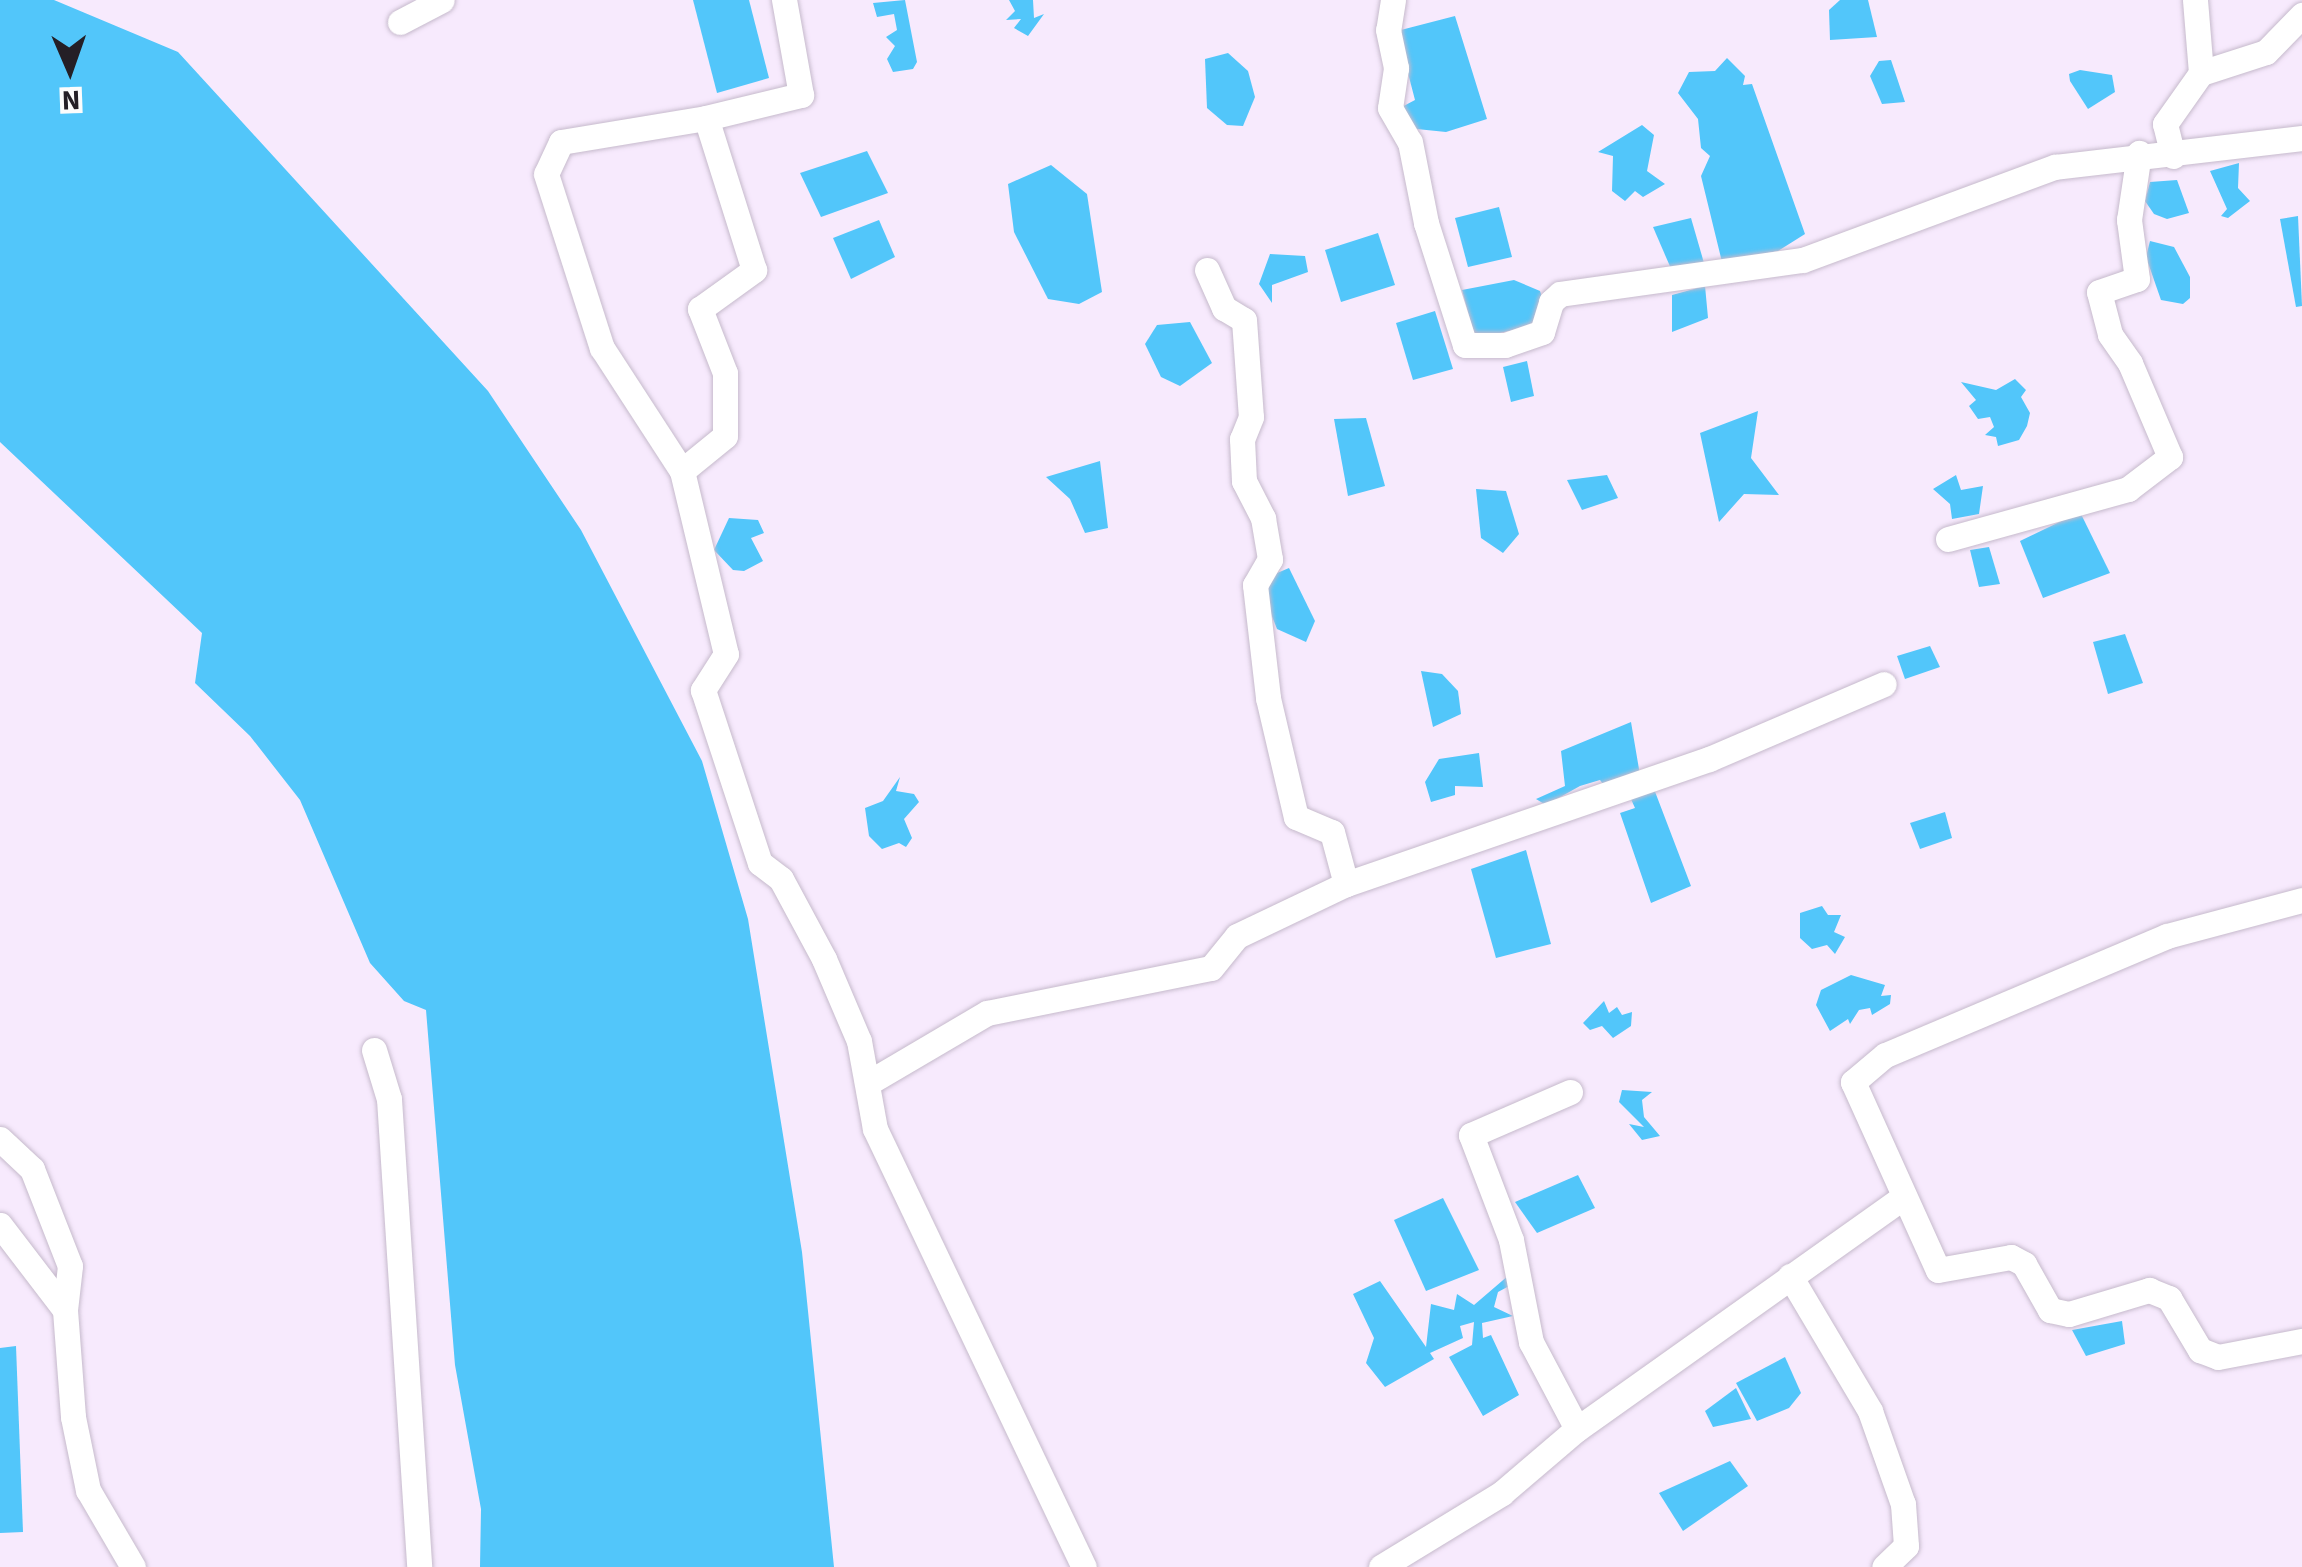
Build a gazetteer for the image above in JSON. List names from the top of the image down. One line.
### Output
{"north":"bottom"}
